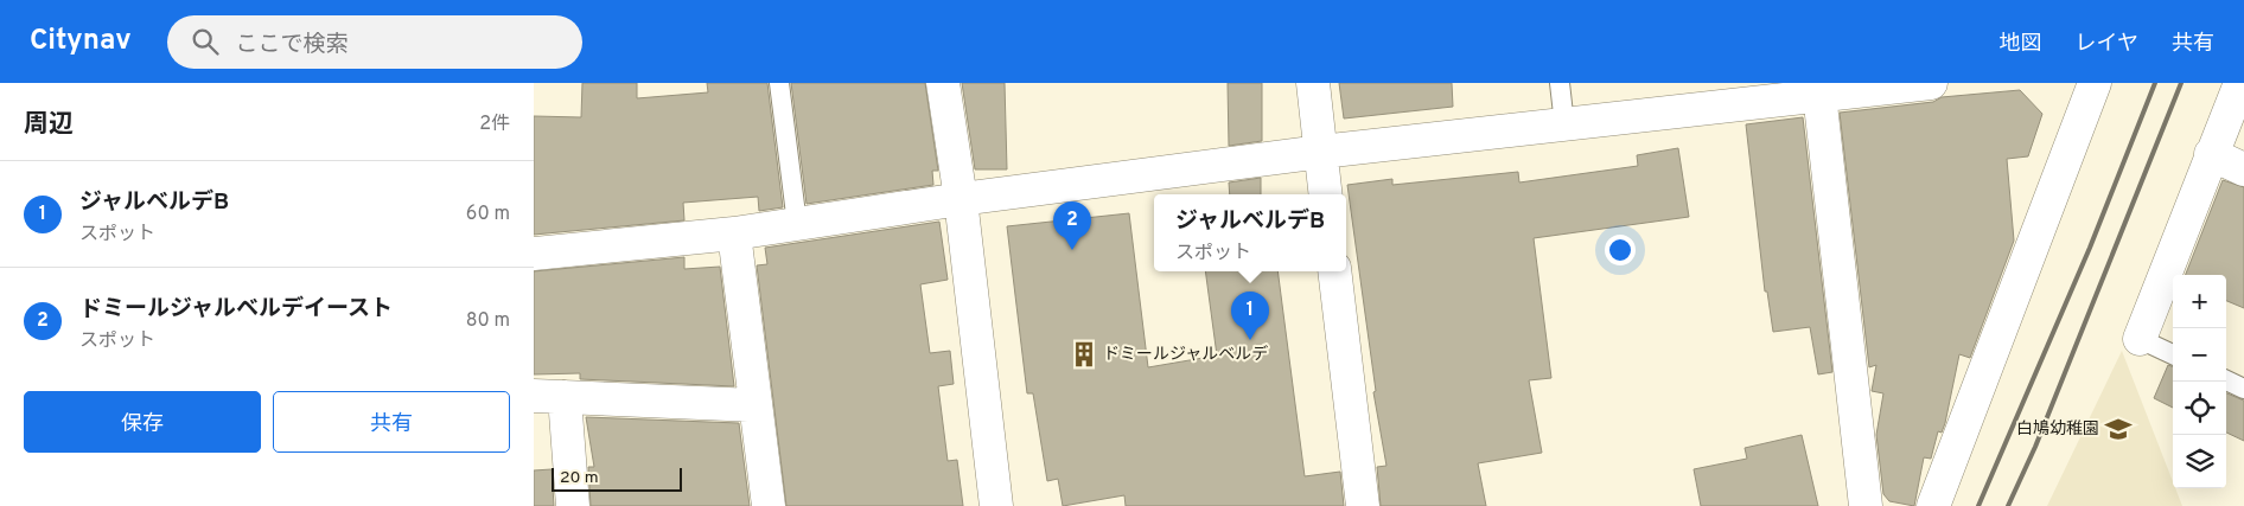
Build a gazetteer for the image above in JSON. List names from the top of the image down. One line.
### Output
{"places":{"building":["ドミールジャルベルデ"],"school or university":["白鳩幼稚園"]},"scale_bar":"20 m","page":{"header":"Citynav","search":"ここで検索","nav":["地図","レイヤ","共有"],"heading":["周辺","2件"],"list":[{"mark":"1","name":"ジャルベルデB","note":"スポット","value":"60 m"},{"mark":"2","name":"ドミールジャルベルデイースト","note":"スポット","value":"80 m"}],"popup":["ジャルベルデB","スポット"],"pins":["2","1"],"map_buttons":["+","−"],"buttons":["保存","共有"],"scale":"20 m"}}
